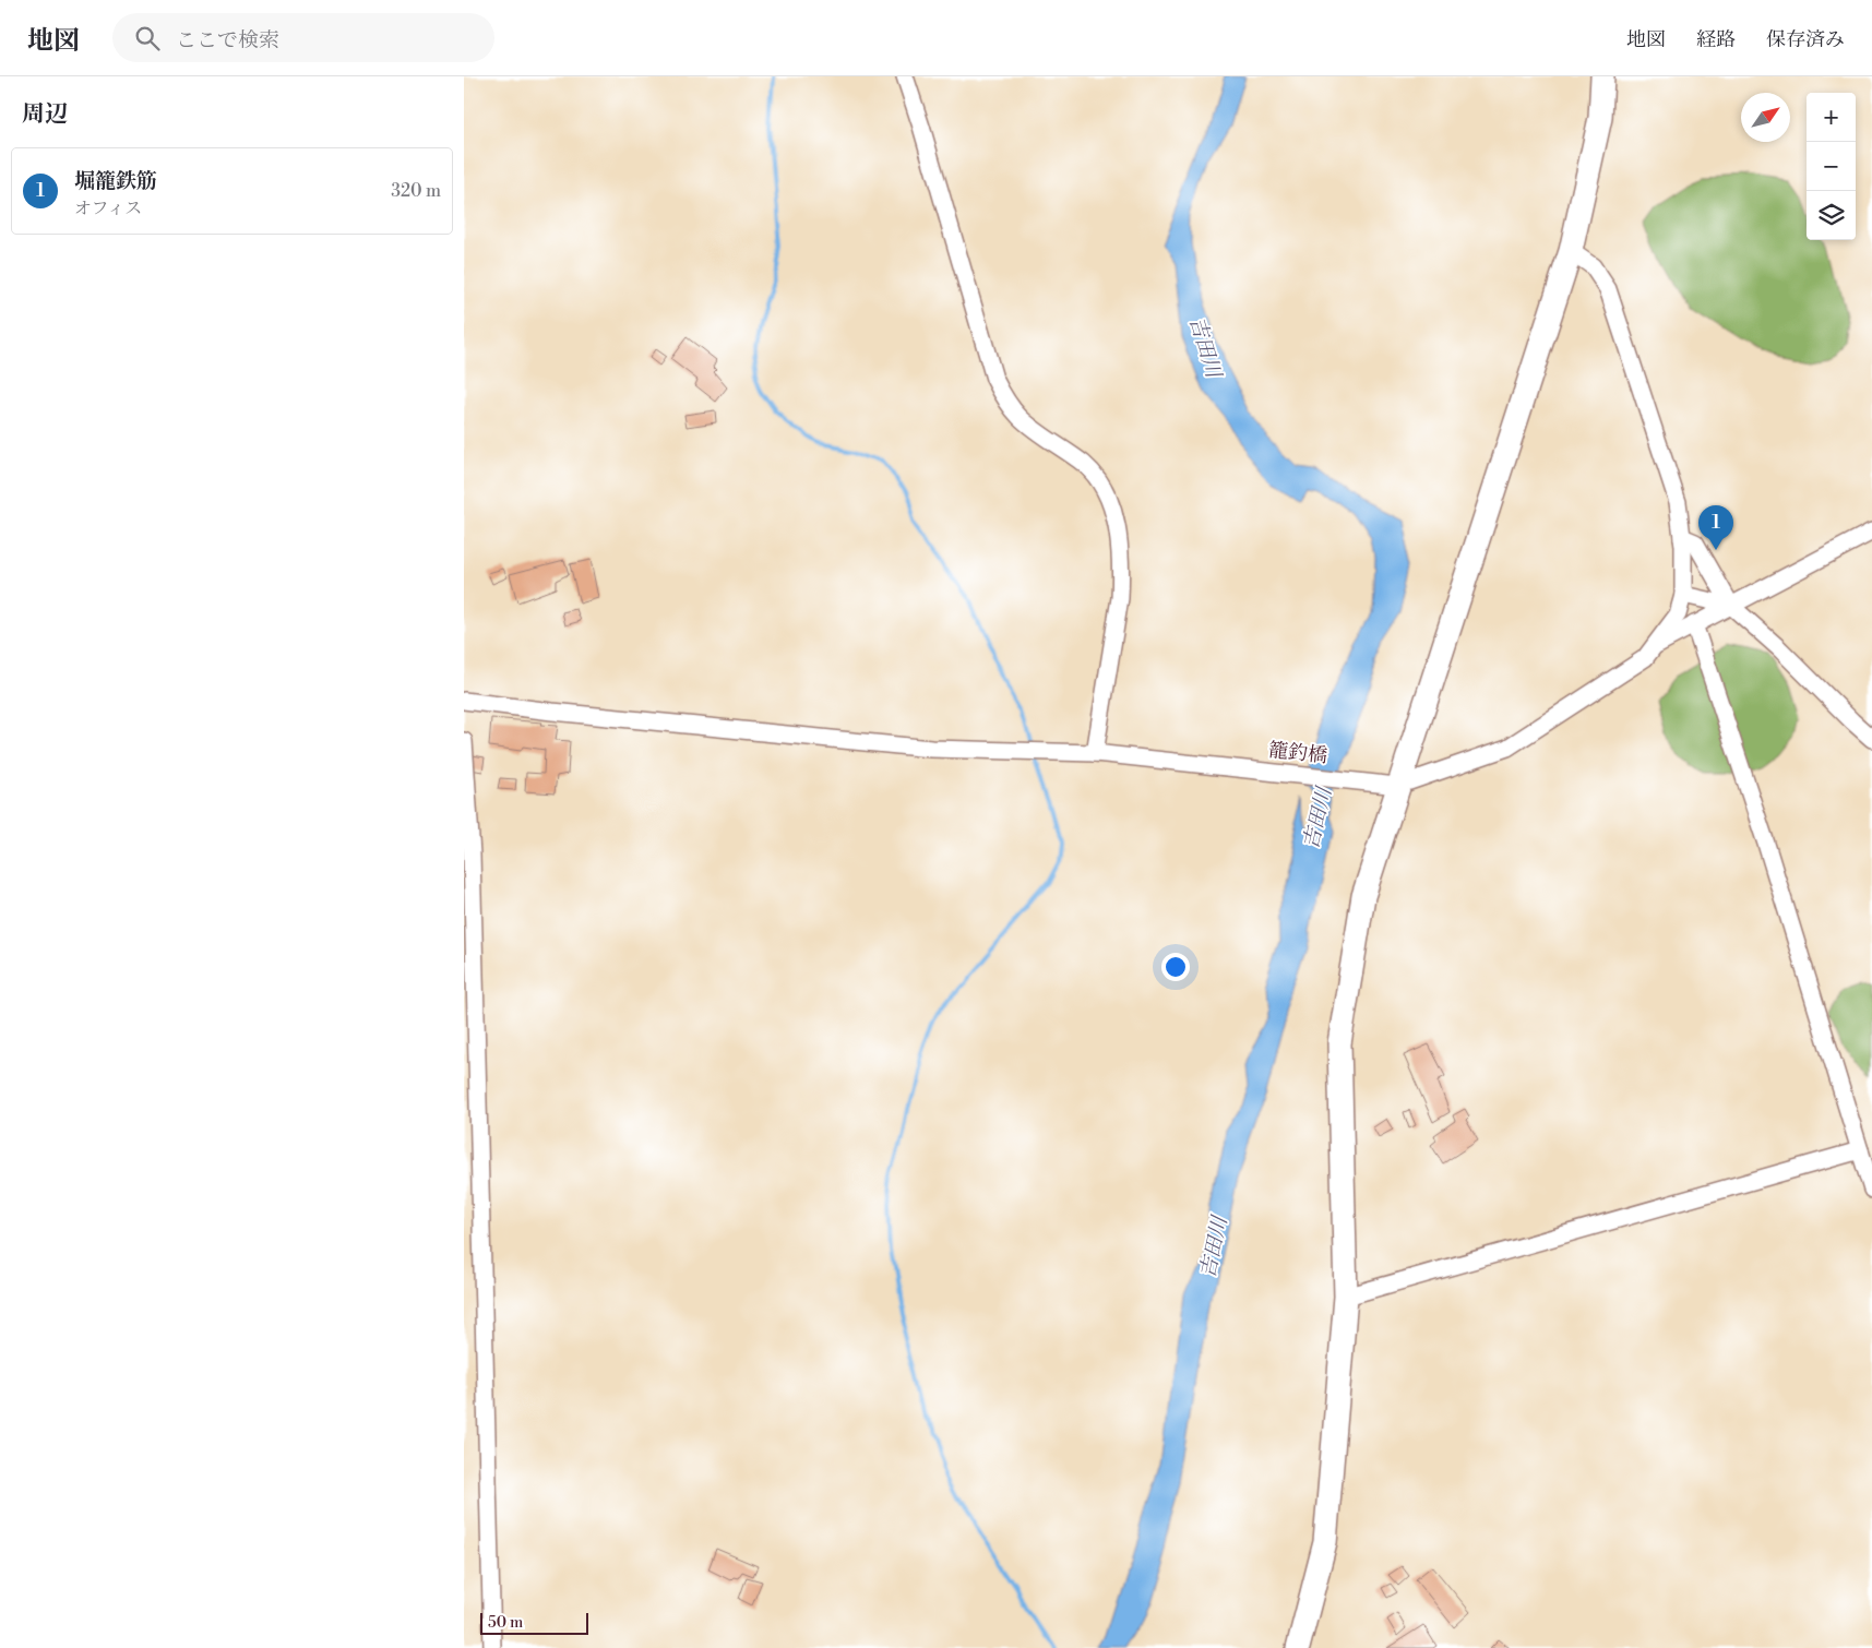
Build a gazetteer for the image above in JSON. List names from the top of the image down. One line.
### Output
{"streets":{"street":["籠釣橋"]},"water":["吉田川"],"scale_bar":"50 m","north":"top right","page":{"header":"地図","search":"ここで検索","nav":["地図","経路","保存済み"],"heading":"周辺","map_buttons":["+","−"],"list":[{"mark":"1","name":"堀籠鉄筋","note":"オフィス","value":"320 m"}],"pins":"1","scale":"50 m"}}
